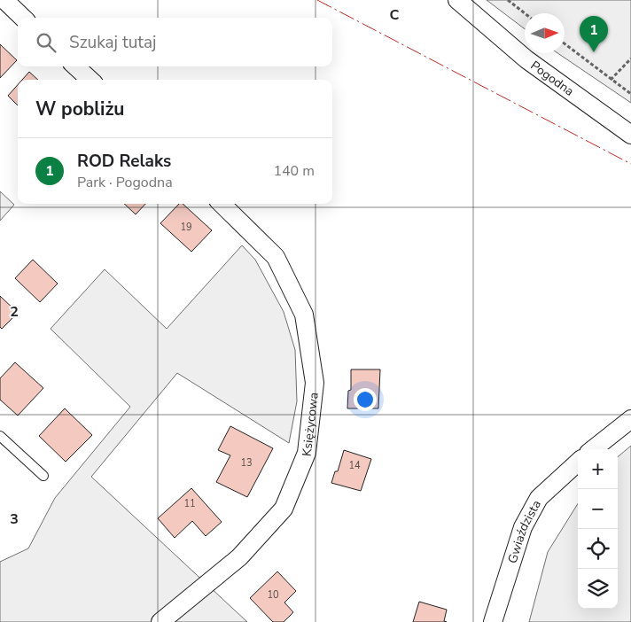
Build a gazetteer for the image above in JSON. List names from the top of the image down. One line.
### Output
{"streets":{"street":["Pogodna","Księżycowa","Gwiaździsta"]},"house_numbers":["19","13","14","11","10"],"north":"right","page":{"pins":"1","search":"Szukaj tutaj","heading":"W pobliżu","list":[{"mark":"1","name":"ROD Relaks","note":"Park · Pogodna","value":"140 m"}],"map_buttons":["+","−"]},"grid":{"columns":["C"],"rows":["2","3"]}}
